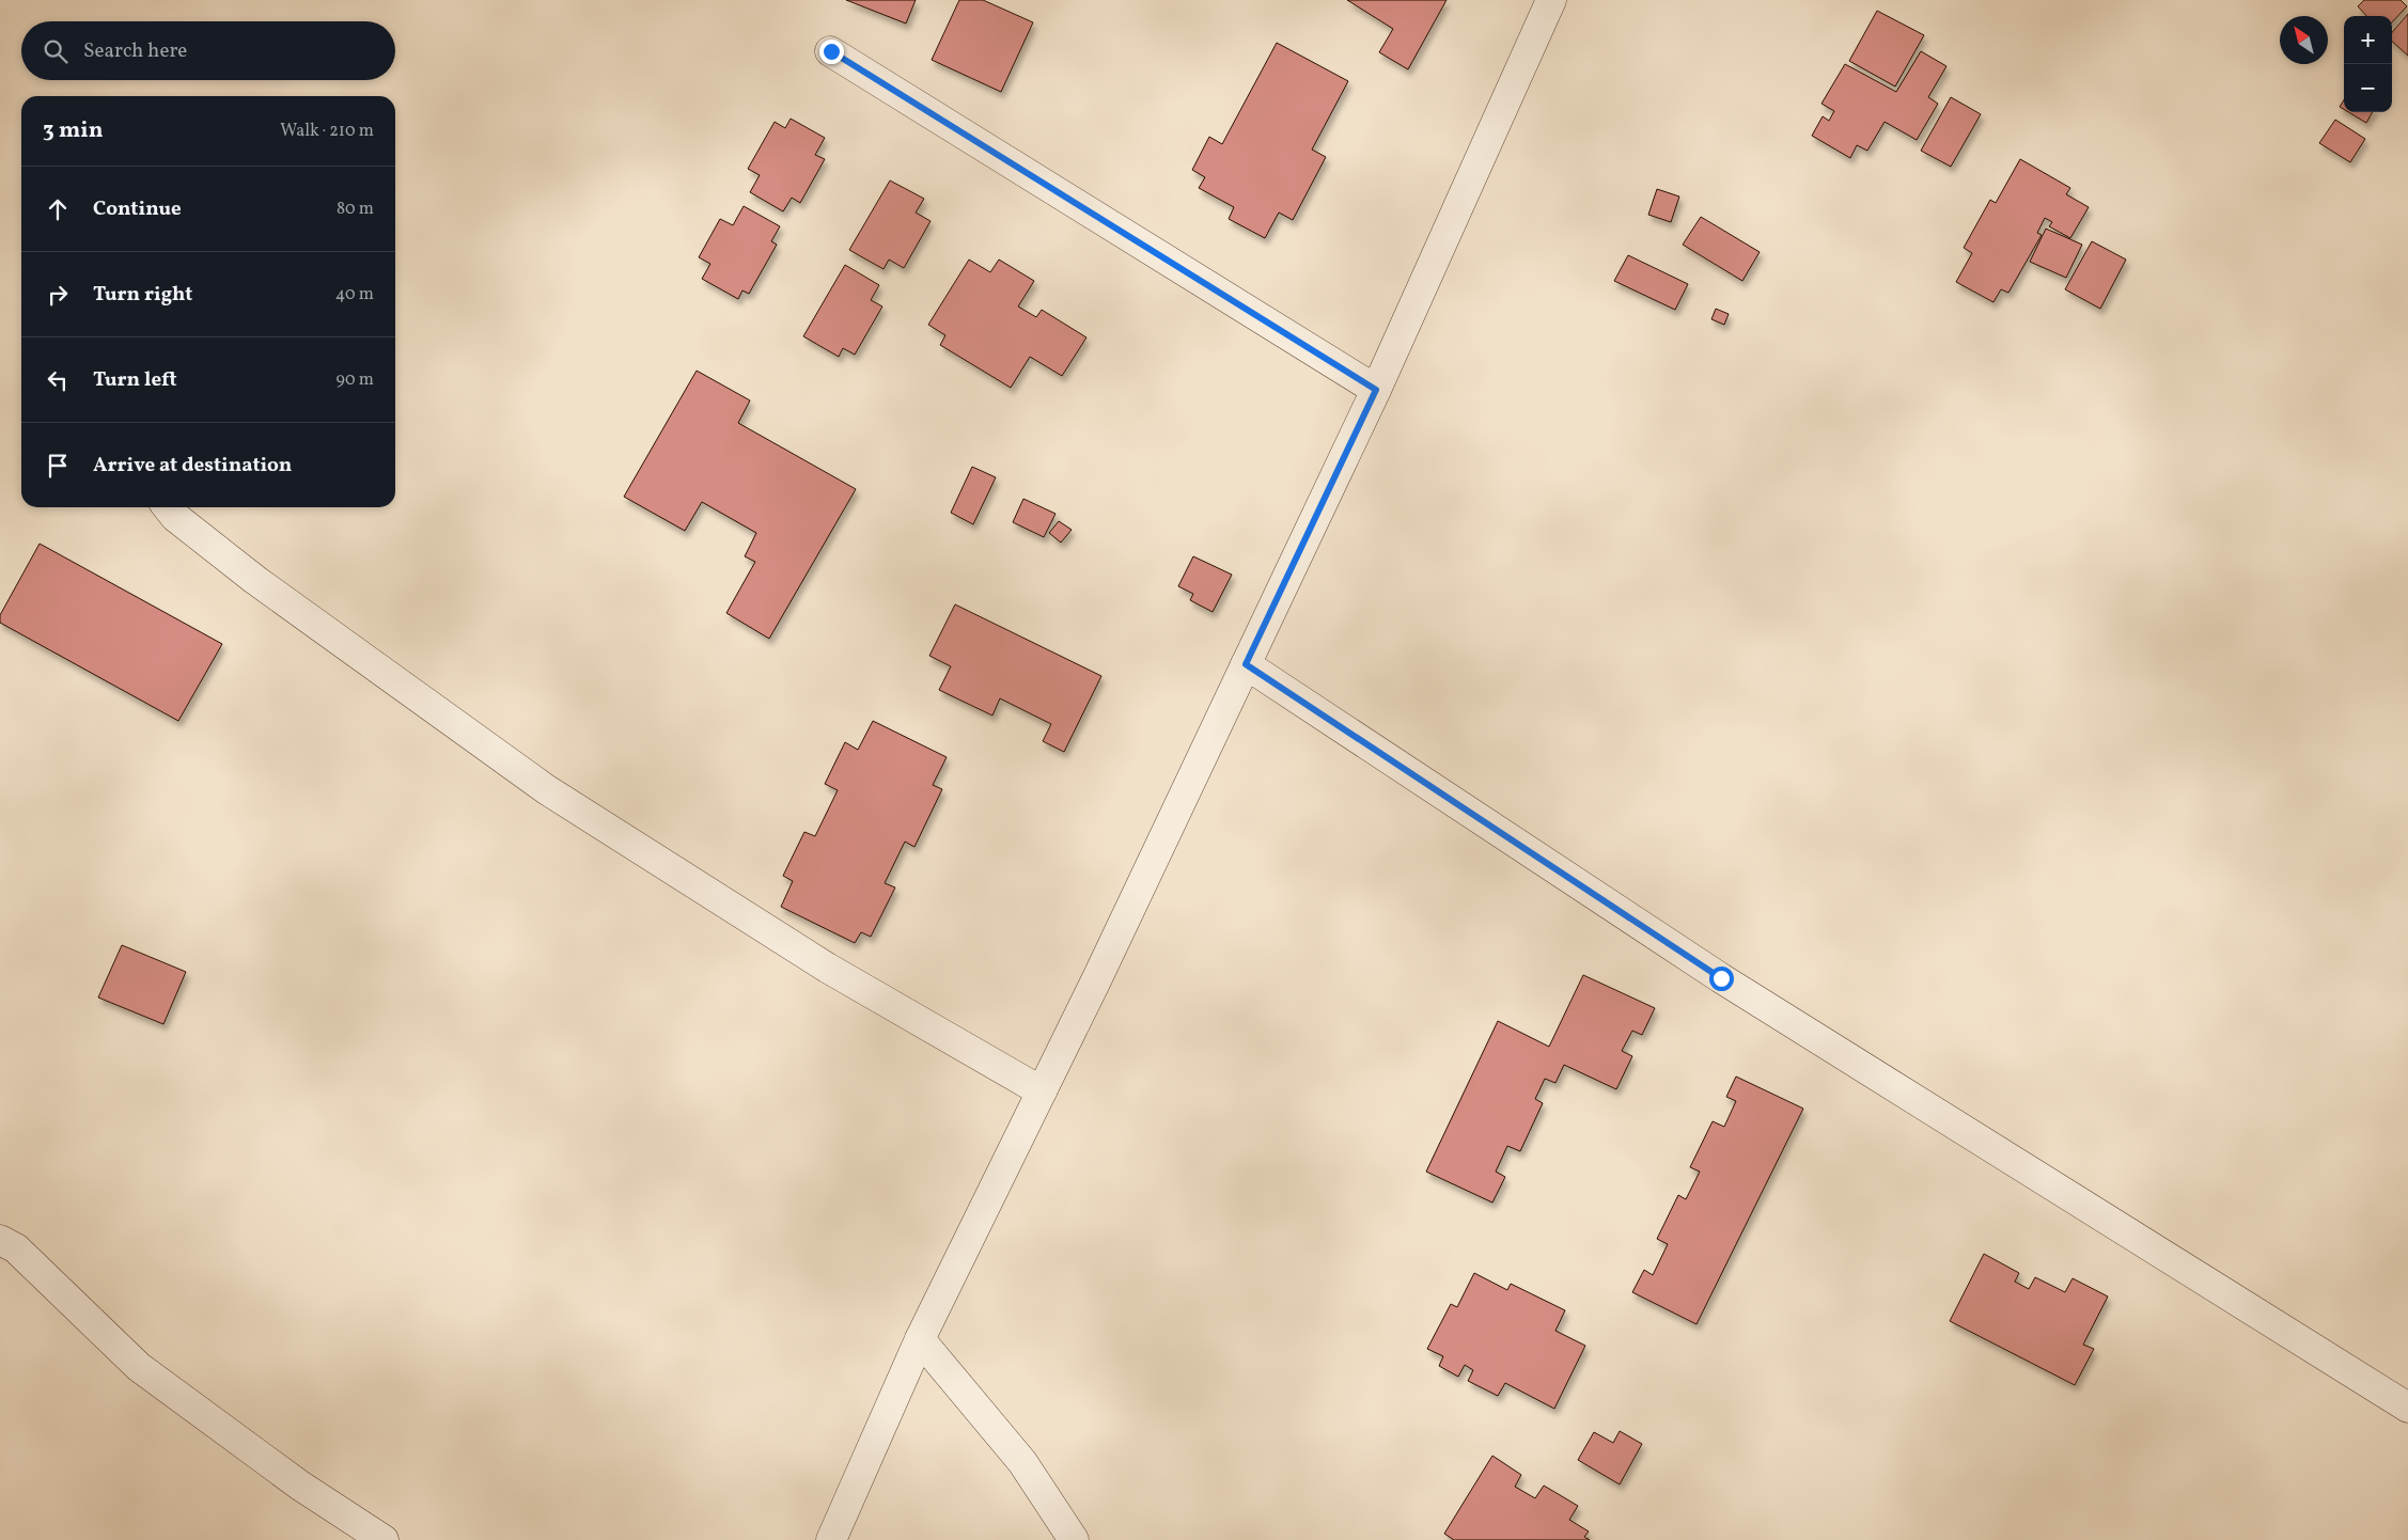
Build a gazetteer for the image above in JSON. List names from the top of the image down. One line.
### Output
{"north":"top left","page":{"map_buttons":["+","−"],"search":"Search here","heading":["3 min","Walk · 210 m"],"list":[["Continue","80 m"],["Turn right","40 m"],["Turn left","90 m"],"Arrive at destination"]}}
